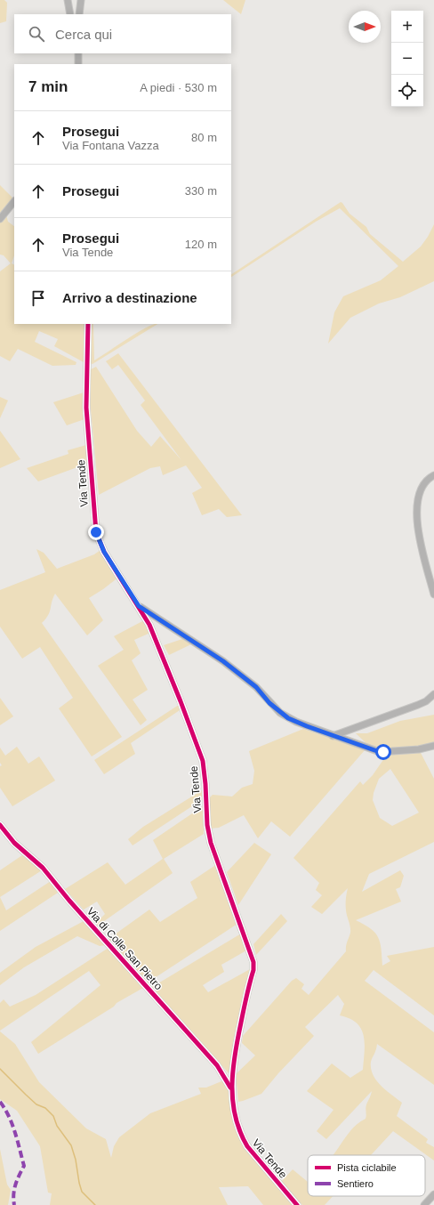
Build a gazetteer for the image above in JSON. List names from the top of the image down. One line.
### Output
{"streets":{"street":["Via Tende","Via di Colle San Pietro"]},"crossings":[["Via Tende","Via di Colle San Pietro"]],"legend":["Pista ciclabile","Sentiero"],"north":"right","page":{"map_buttons":["+","−"],"search":"Cerca qui","heading":["7 min","A piedi · 530 m"],"list":[["Prosegui","Via Fontana Vazza","80 m"],["Prosegui","330 m"],["Prosegui","Via Tende","120 m"],"Arrivo a destinazione"]}}
